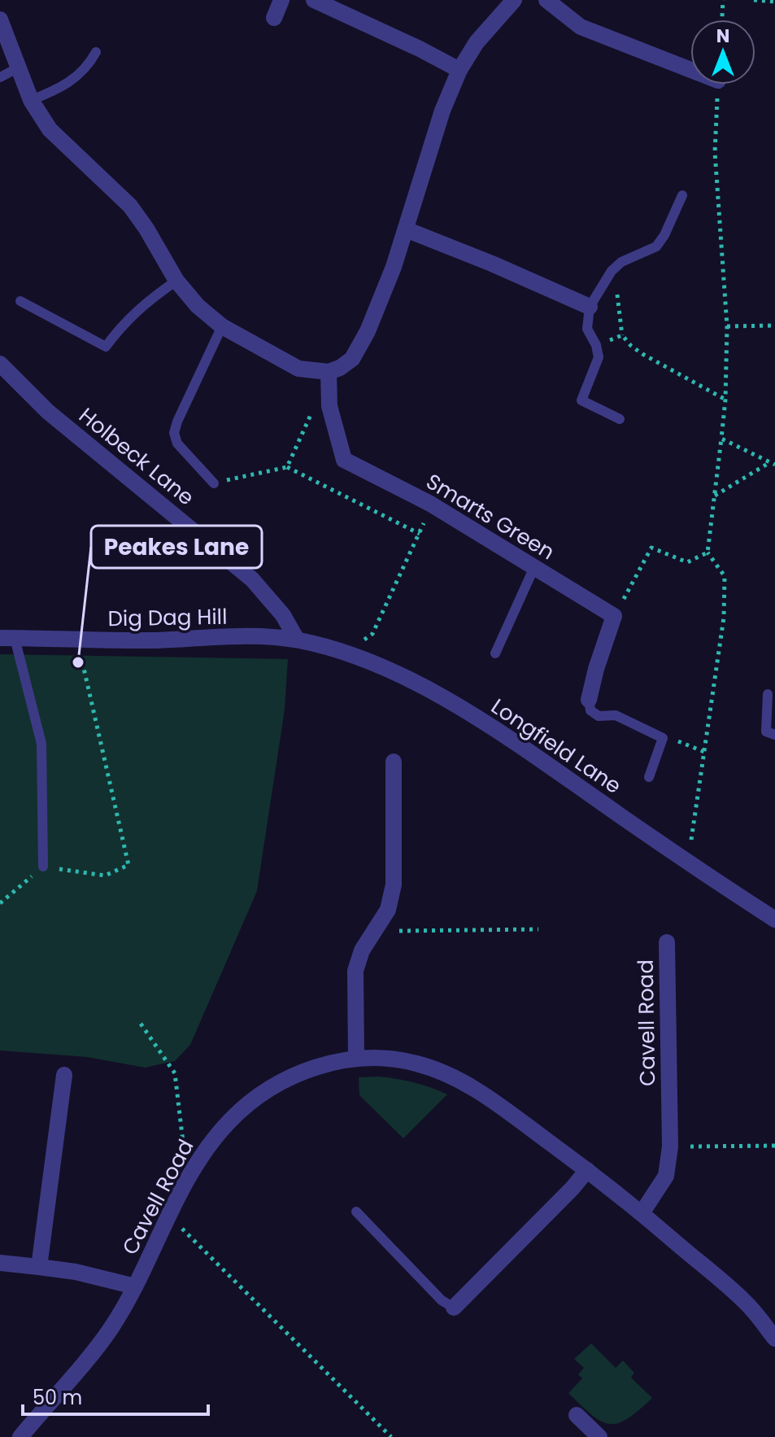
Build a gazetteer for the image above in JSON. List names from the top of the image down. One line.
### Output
{"streets":{"street":["Holbeck Lane","Smarts Green","Dig Dag Hill","Longfield Lane","Cavell Road"]},"crossings":[["Holbeck Lane","Dig Dag Hill"],["Holbeck Lane","Longfield Lane"],["Dig Dag Hill","Longfield Lane"]],"places":["Peakes Lane"],"scale_bar":"50 m","north":"top"}
